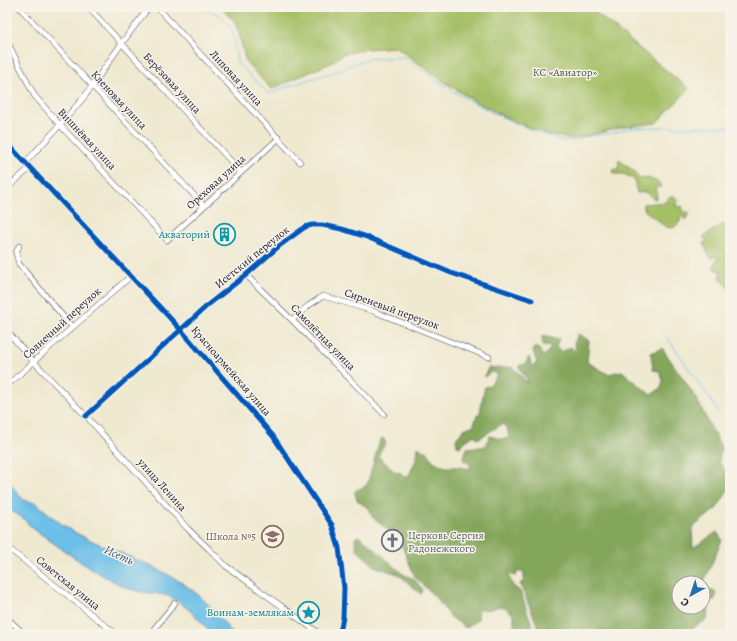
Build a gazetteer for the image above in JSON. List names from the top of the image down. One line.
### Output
{"streets":{"street":["Липовая улица","Берёзовая улица","Кленовая улица","Вишнёвая улица","Ореховая улица","Исетский переулок","Сиреневый переулок","Солнечный переулок","Самолётная улица","Красноармейская улица","улица Ленина","Советская улица"]},"crossings":[["Липовая улица","Ореховая улица"],["Берёзовая улица","Ореховая улица"],["Кленовая улица","Ореховая улица"],["Вишнёвая улица","Ореховая улица"],["Исетский переулок","Самолётная улица"],["Исетский переулок","Красноармейская улица"],["Исетский переулок","улица Ленина"],["Сиреневый переулок","Самолётная улица"],["Солнечный переулок","Красноармейская улица"],["Солнечный переулок","улица Ленина"]],"water":["Исеть"],"parks":["КС «Авиатор»"],"places":{"building":["Акваторий"],"school or university":["Школа №5"],"church":["Церковь Сергия Радонежского"],"place":["Воинам-землякам"]},"north":"bottom left"}
